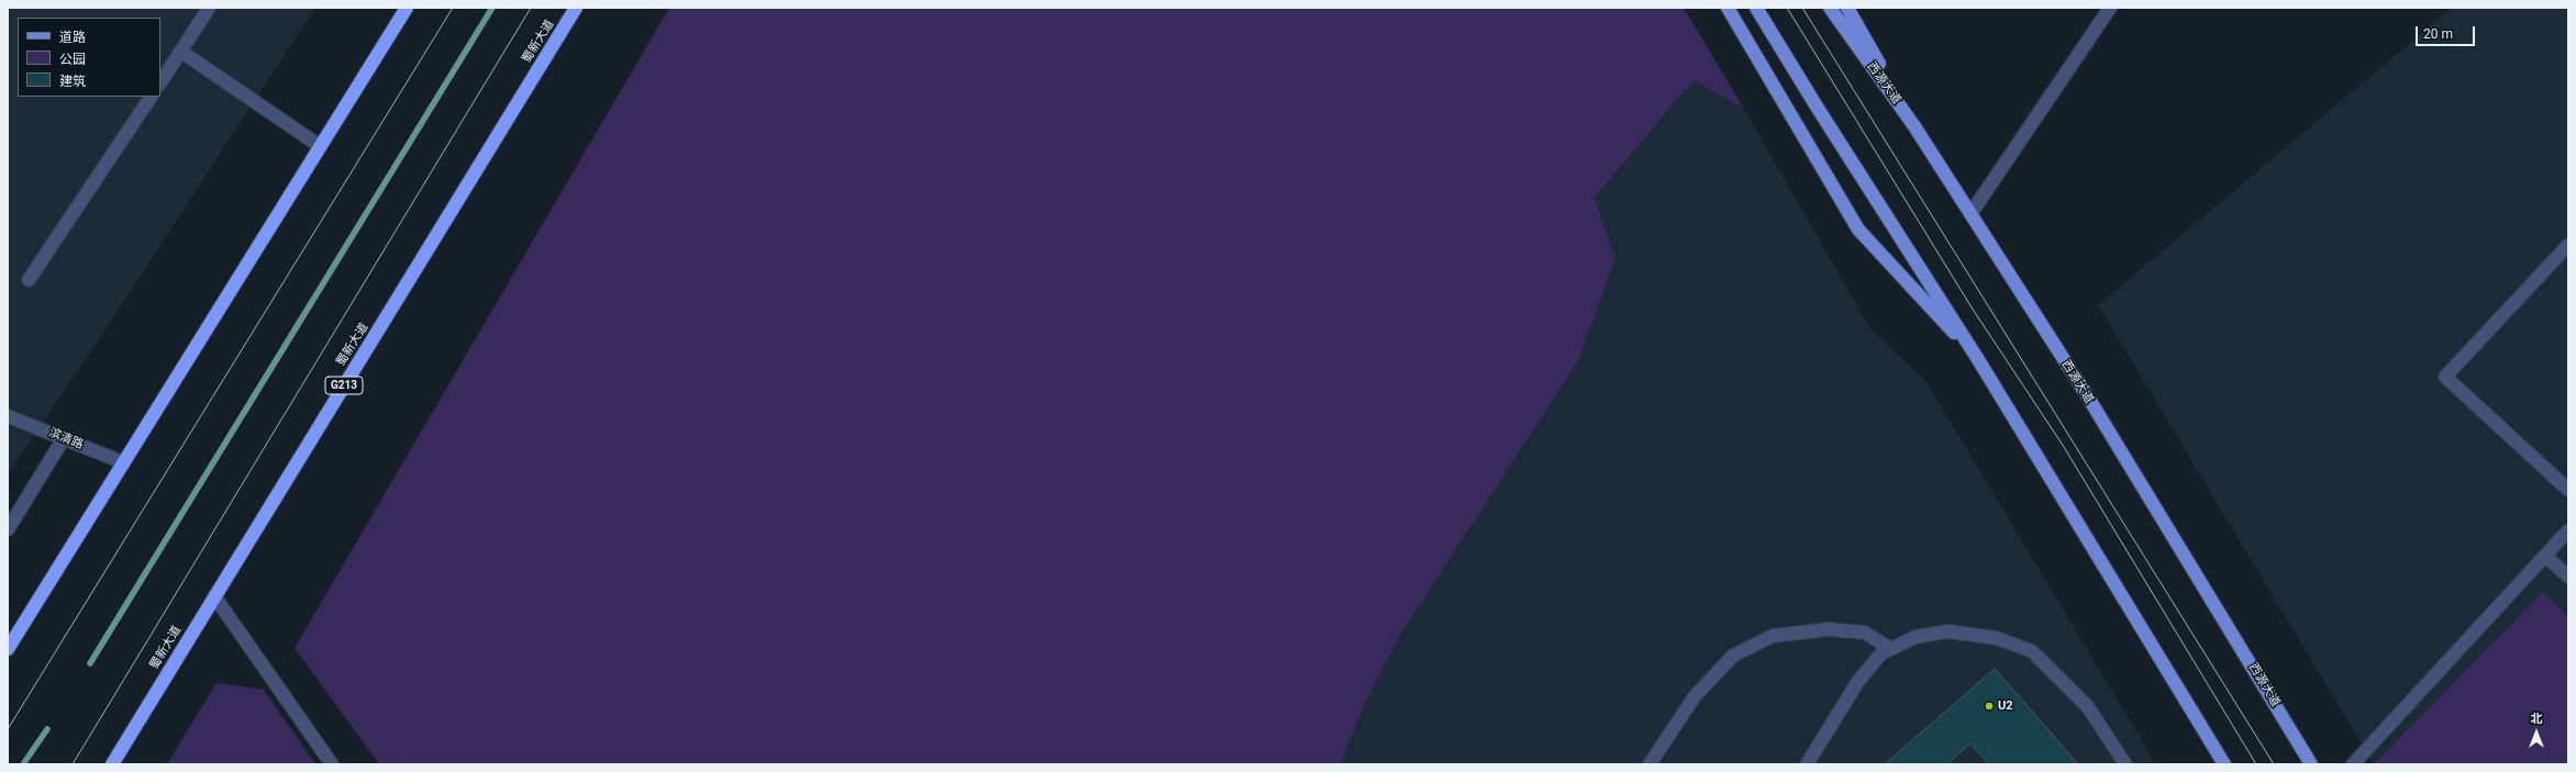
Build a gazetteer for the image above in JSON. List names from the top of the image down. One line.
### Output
{"streets":{"highway":["蜀新大道","G213"],"main road":["西源大道"],"street":["滨清路"]},"places":["U2"],"legend":["道路","公园","建筑"],"scale_bar":"20 m","north":"top"}
